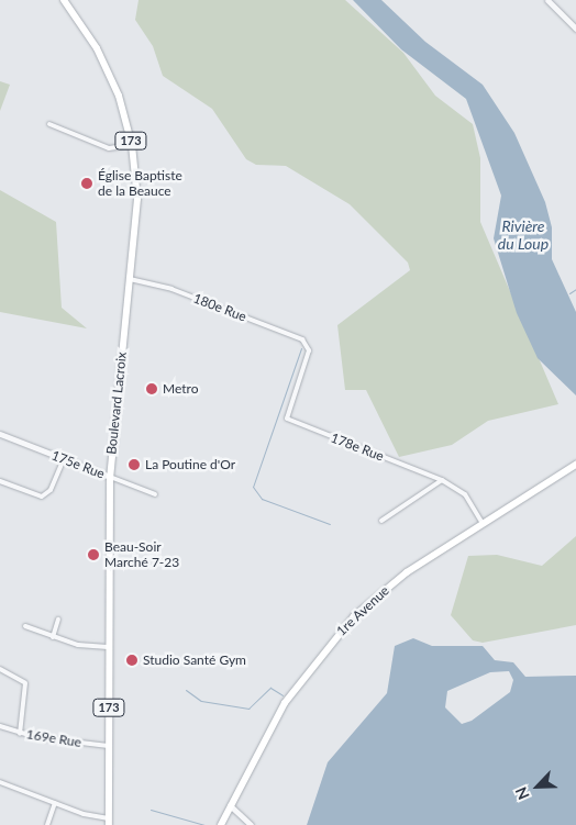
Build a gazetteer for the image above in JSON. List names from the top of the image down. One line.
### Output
{"streets":{"main road":["173","Boulevard Lacroix","1re Avenue"],"street":["180e Rue","178e Rue","175e Rue","169e Rue"]},"crossings":[["180e Rue","Boulevard Lacroix"],["180e Rue","178e Rue"],["Boulevard Lacroix","175e Rue"],["Boulevard Lacroix","169e Rue"],["178e Rue","1re Avenue"]],"water":["Rivière du Loup"],"places":["Église Baptiste de la Beauce","Metro","La Poutine d'Or","Beau-Soir Marché 7-23","Studio Santé Gym"],"north":"bottom left"}
